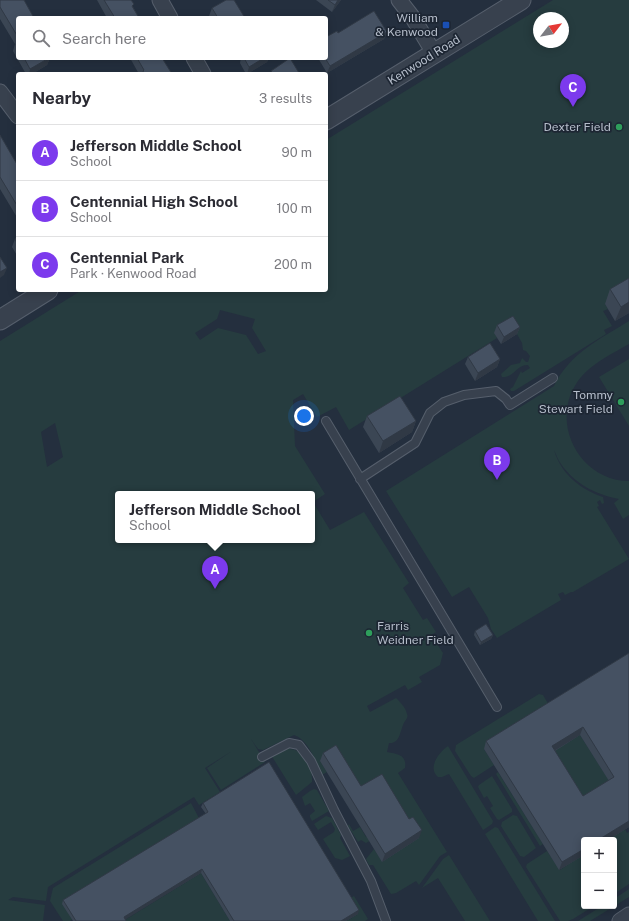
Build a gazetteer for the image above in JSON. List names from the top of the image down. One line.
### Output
{"streets":{"street":["Kenwood Road"]},"places":{"transit":["William & Kenwood"],"other":["Dexter Field","Tommy Stewart Field","Farris Weidner Field"]},"north":"top right","page":{"search":"Search here","heading":["Nearby","3 results"],"pins":["C","B","A"],"list":[{"mark":"A","name":"Jefferson Middle School","note":"School","value":"90 m"},{"mark":"B","name":"Centennial High School","note":"School","value":"100 m"},{"mark":"C","name":"Centennial Park","note":"Park · Kenwood Road","value":"200 m"}],"popup":["Jefferson Middle School","School"],"map_buttons":["+","−"]}}
